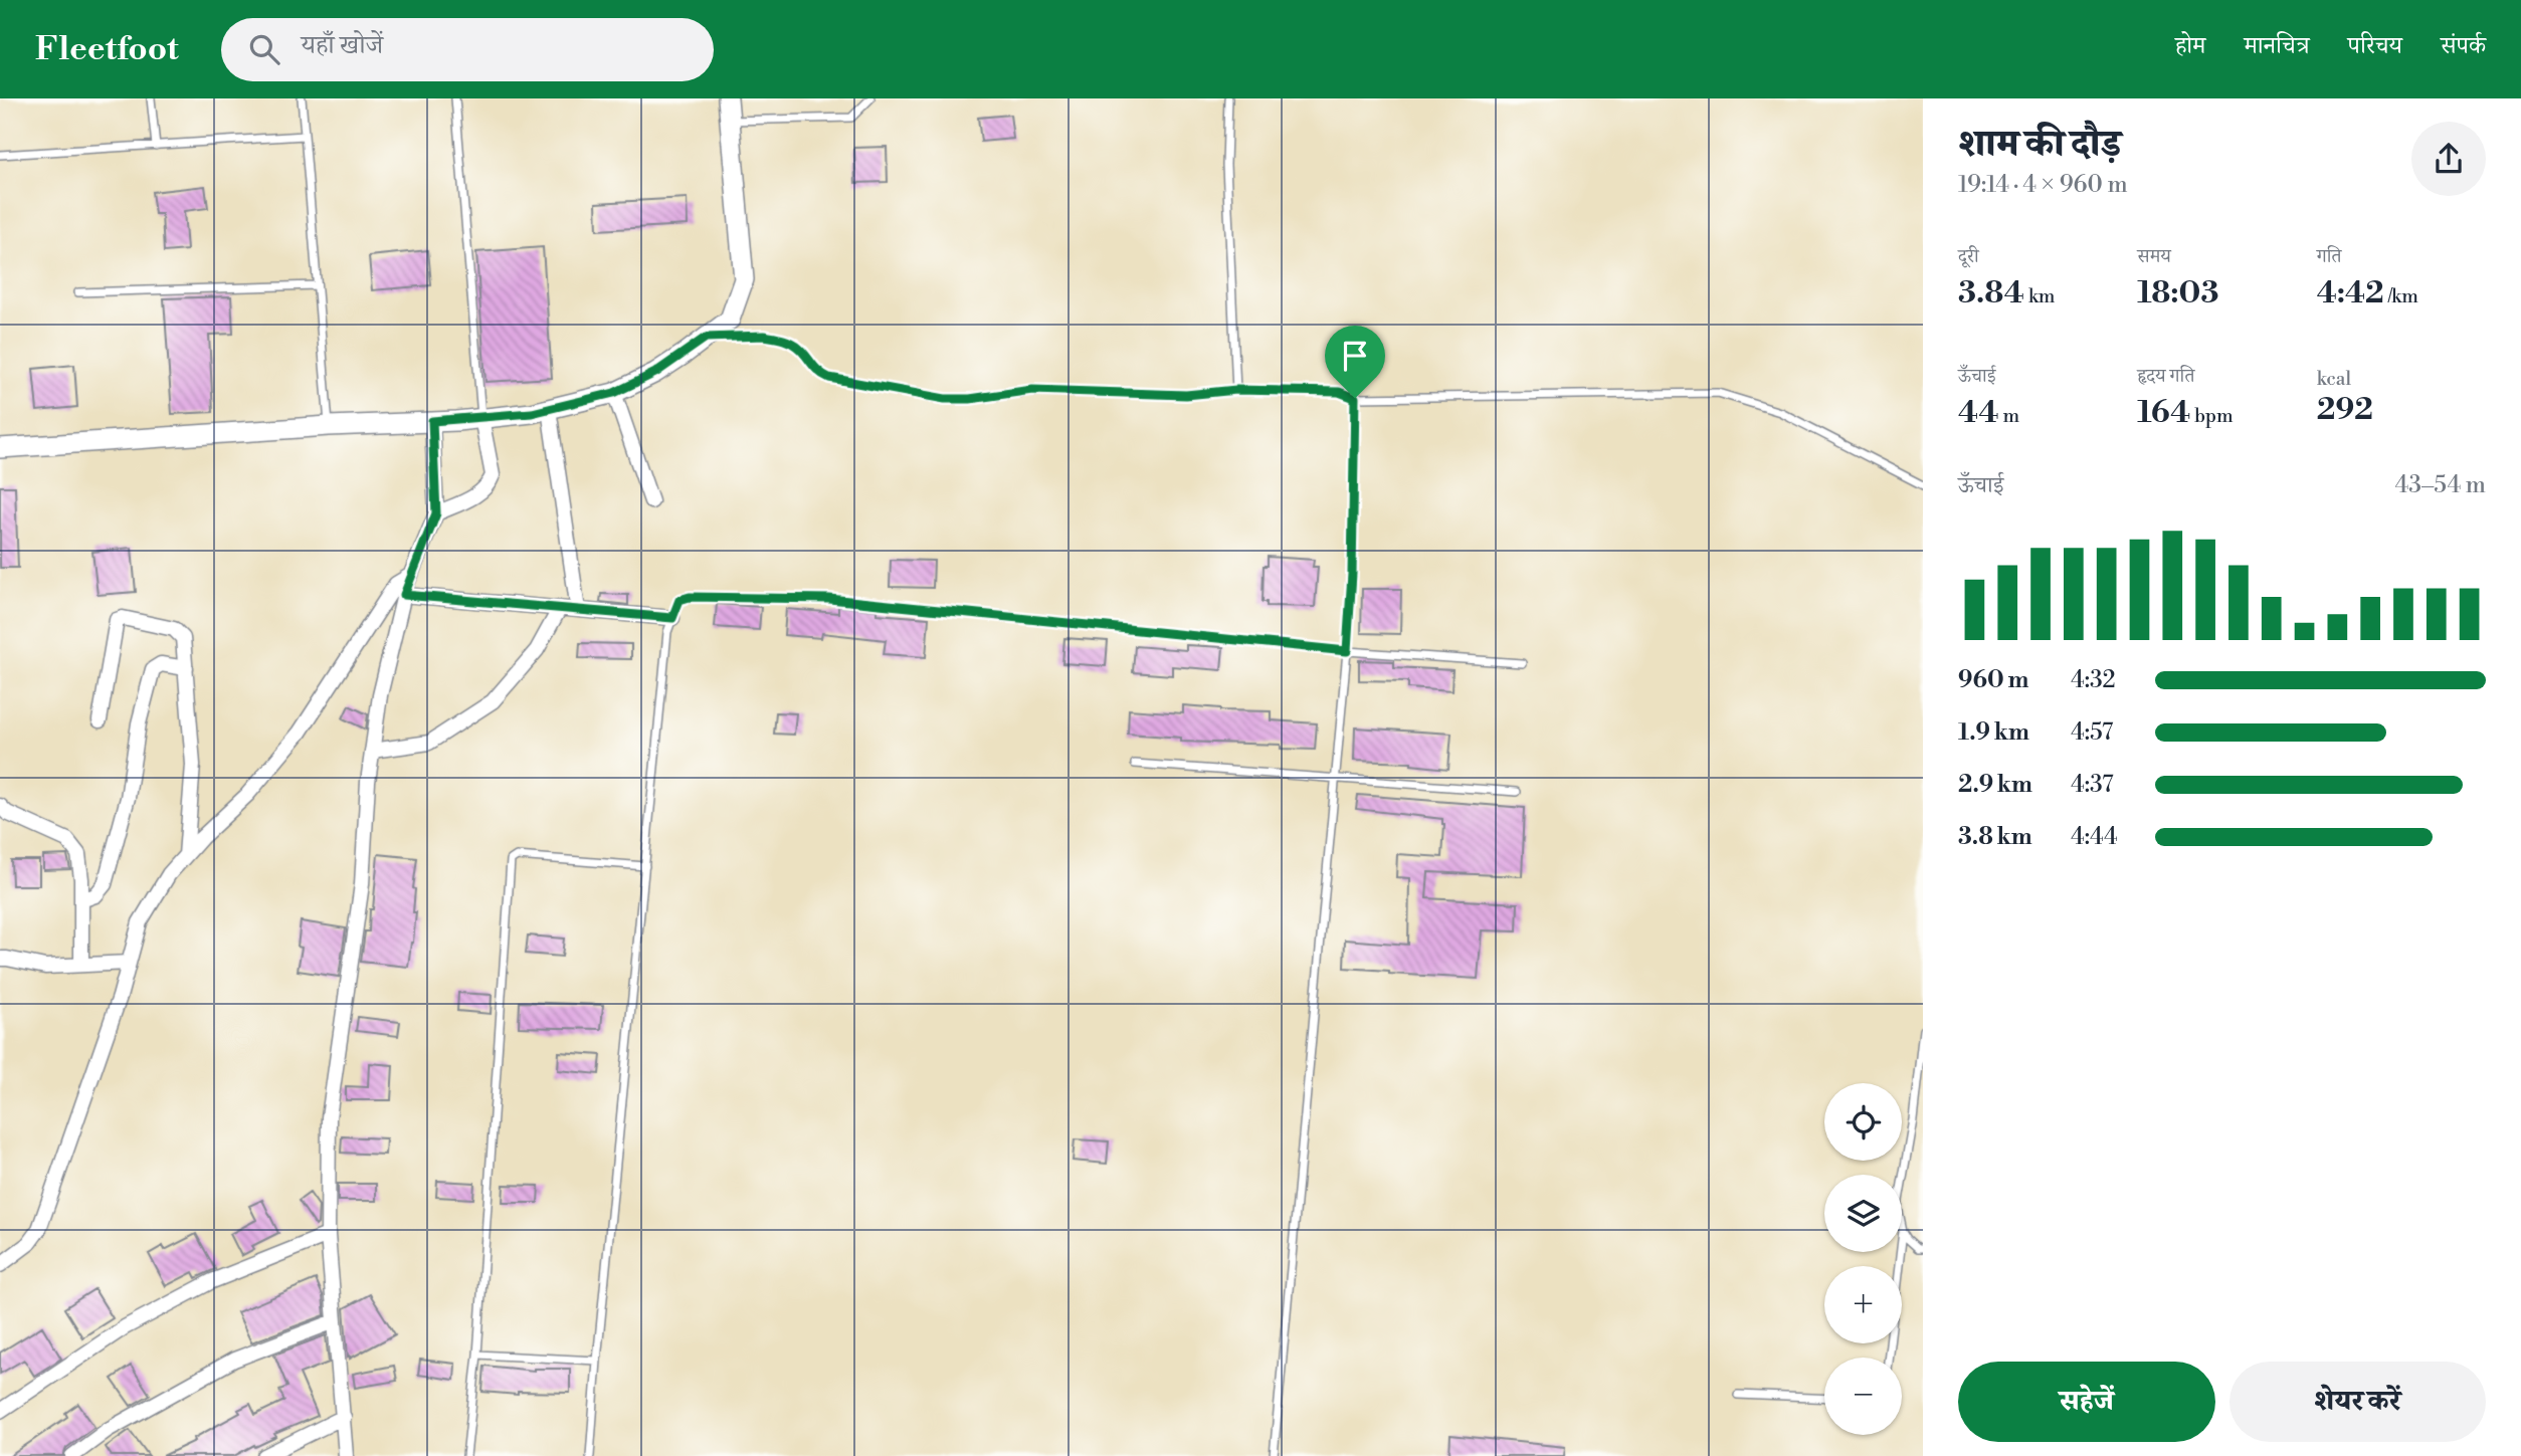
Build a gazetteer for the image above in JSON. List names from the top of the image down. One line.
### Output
{"page":{"header":"Fleetfoot","search":"यहाँ खोजें","nav":["होम","मानचित्र","परिचय","संपर्क"],"heading":["शाम की दौड़","19:14 · 4 × 960 m"],"stats":[["दूरी","3.84 km"],["समय","18:03"],["गति","4:42 /km"],["ऊँचाई","44 m"],["हृदय गति","164 bpm"],["kcal","292"]],"chart":["ऊँचाई","43–54 m"],"list":[{"name":"960 m","note":"4:32"},{"name":"1.9 km","note":"4:57"},{"name":"2.9 km","note":"4:37"},{"name":"3.8 km","note":"4:44"}],"map_buttons":["+","−"],"buttons":["सहेजें","शेयर करें"]}}
